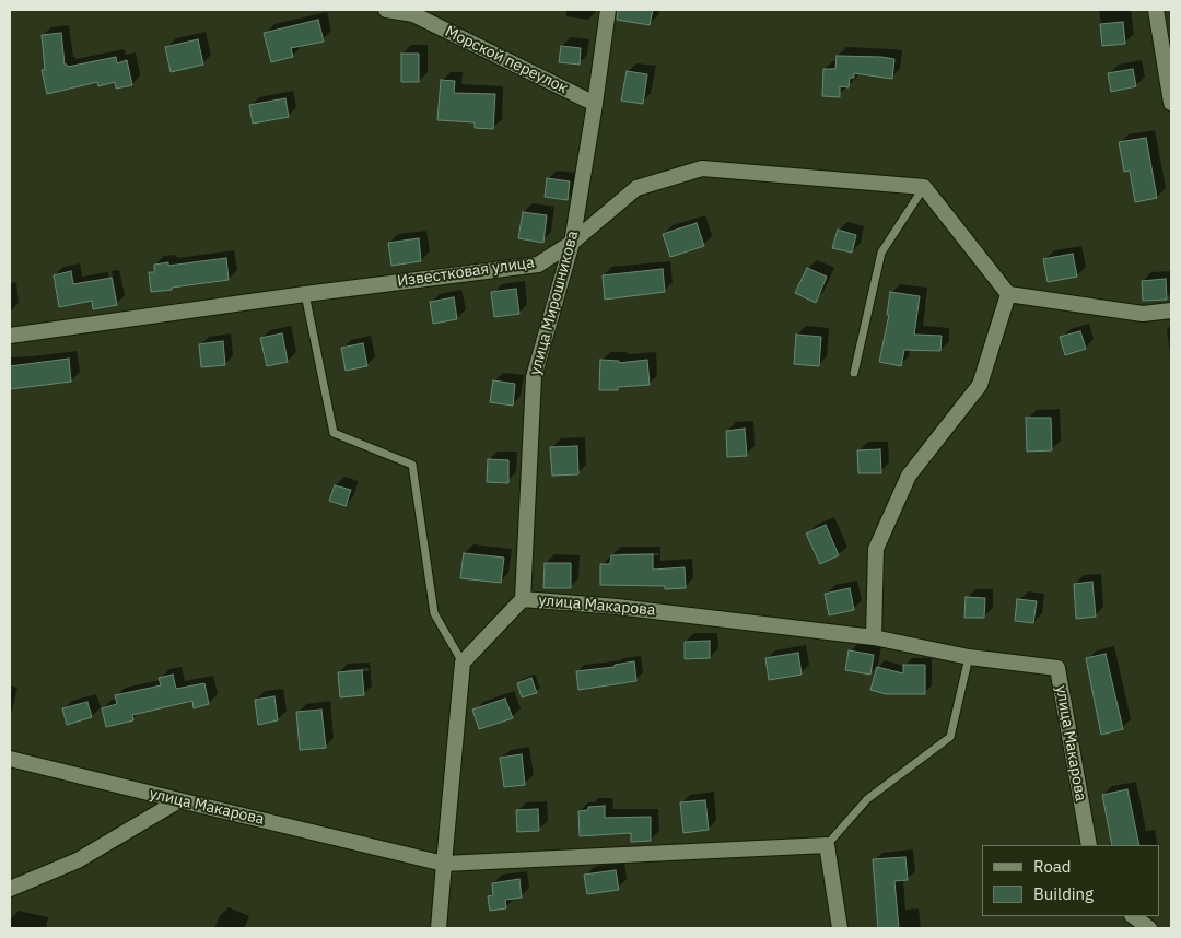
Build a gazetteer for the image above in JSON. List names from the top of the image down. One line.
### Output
{"streets":{"street":["Морской переулок","Известковая улица","улица Мирошникова","улица Макарова"]},"crossings":[["Морской переулок","улица Мирошникова"],["Известковая улица","улица Мирошникова"],["улица Мирошникова","улица Макарова"]],"legend":["Road","Building"]}
